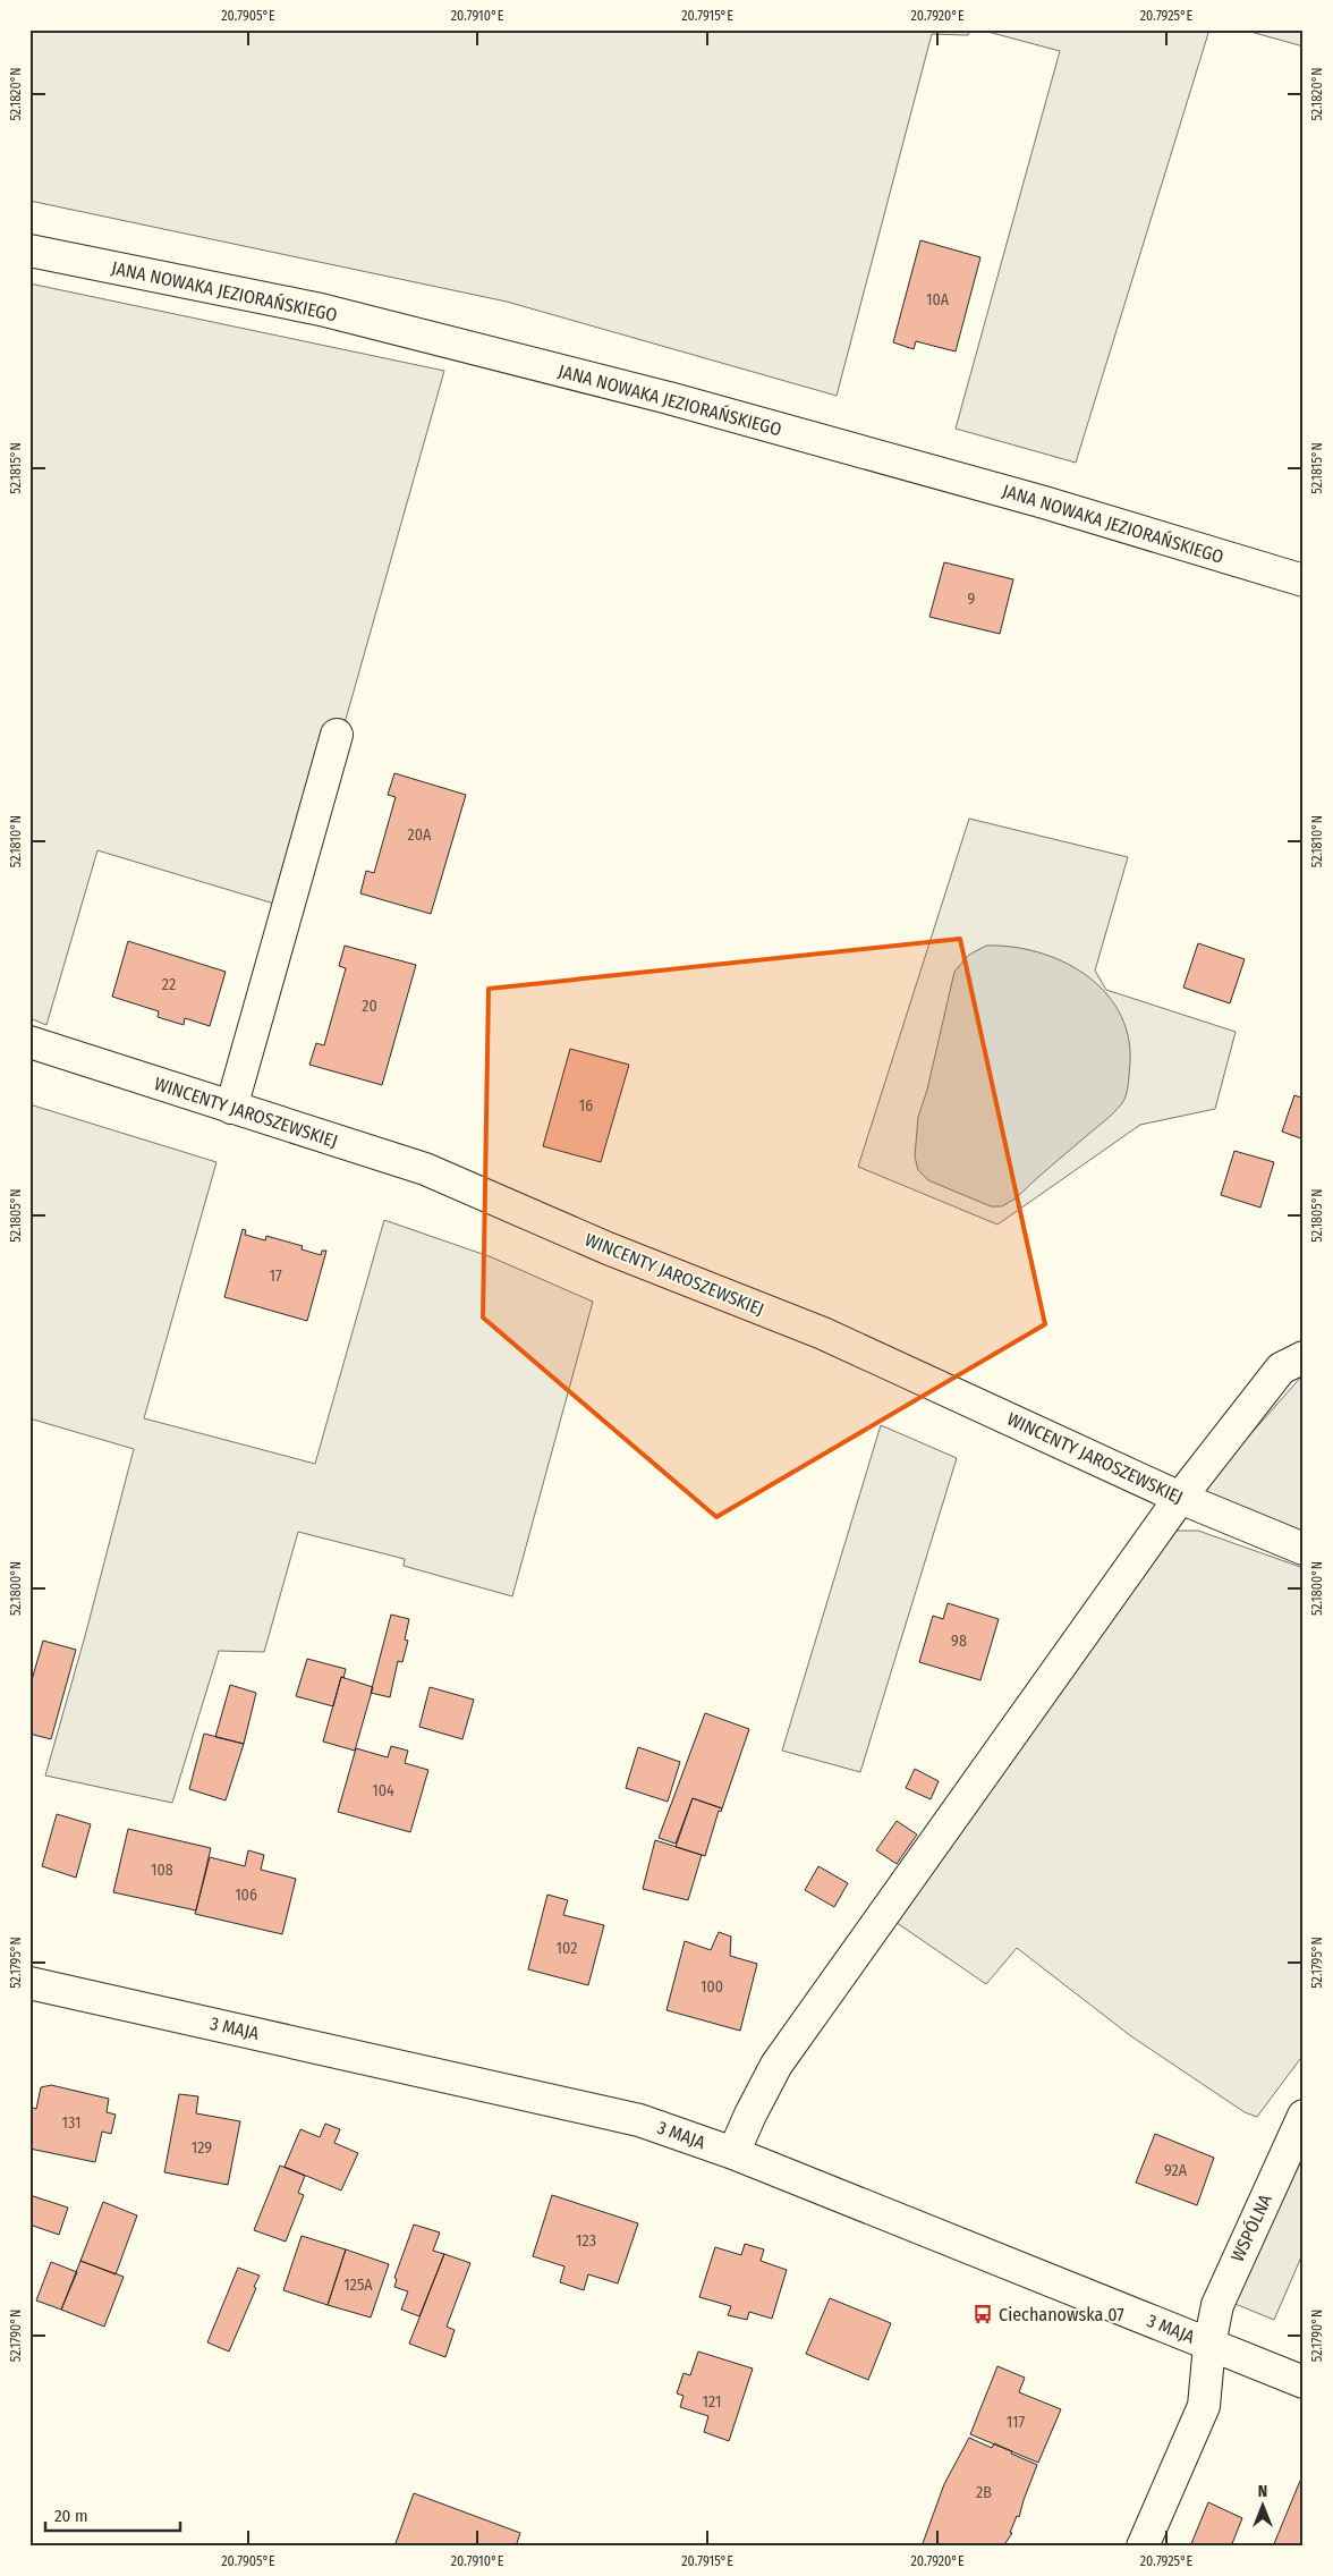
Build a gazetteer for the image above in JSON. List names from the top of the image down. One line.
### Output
{"streets":{"street":["JANA NOWAKA JEZIORAŃSKIEGO","WINCENTY JAROSZEWSKIEJ","3 MAJA","WSPÓLNA"]},"crossings":[["3 MAJA","WSPÓLNA"]],"places":{"bus stop":["Ciechanowska 07"]},"house_numbers":["10A","9","20A","22","20","16","17","98","104","108","106","102","100","131","129","92A","123","125A","121","117","2B"],"scale_bar":"20 m","north":"top","coordinates":["20.7905°E","20.7910°E","20.7915°E","20.7920°E","20.7925°E","52.1820°N","52.1815°N","52.1810°N","52.1805°N","52.1800°N","52.1795°N","52.1790°N"]}
